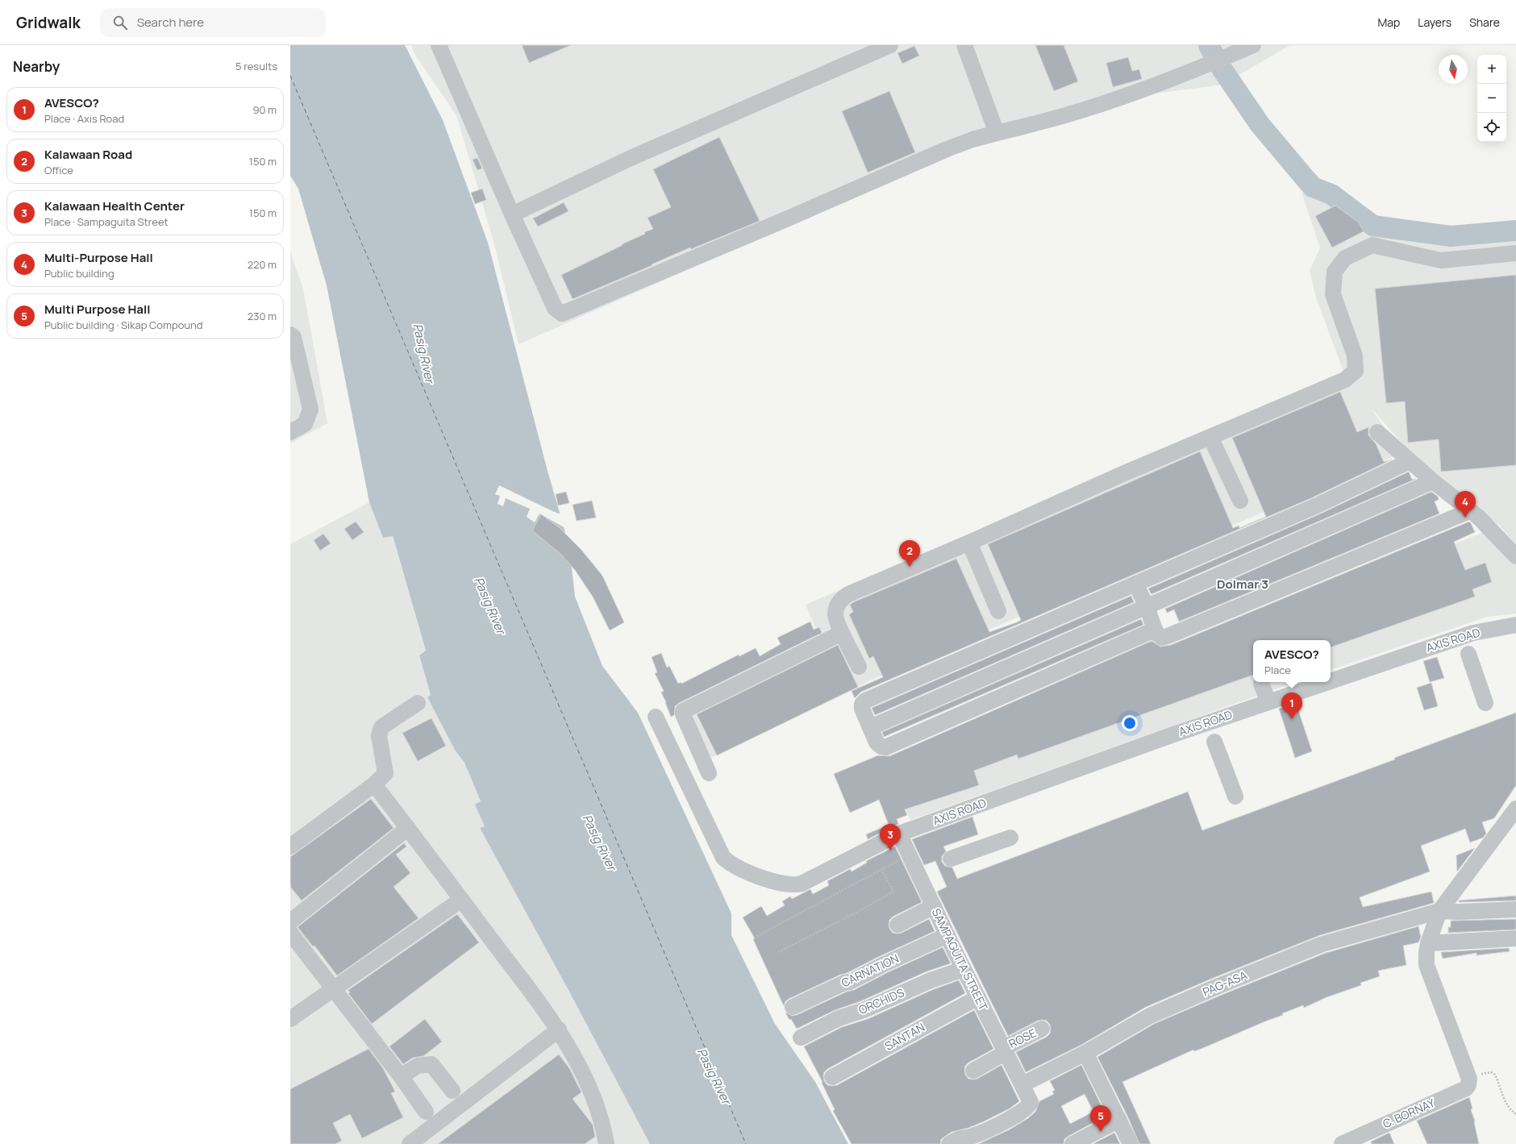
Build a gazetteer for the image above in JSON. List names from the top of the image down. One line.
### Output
{"streets":{"street":["AXIS ROAD","SAMPAGUITA STREET","CARNATION","PAG-ASA","ORCHIDS","SANTAN","ROSE","C. BORNAY"]},"crossings":[["AXIS ROAD","SAMPAGUITA STREET"],["SAMPAGUITA STREET","CARNATION"],["SAMPAGUITA STREET","PAG-ASA"],["SAMPAGUITA STREET","ORCHIDS"],["SAMPAGUITA STREET","SANTAN"],["SAMPAGUITA STREET","ROSE"]],"districts":["Dolmar 3"],"water":["Pasig River"],"north":"bottom","page":{"header":"Gridwalk","search":"Search here","nav":["Map","Layers","Share"],"heading":["Nearby","5 results"],"map_buttons":["+","−"],"list":[{"mark":"1","name":"AVESCO?","note":"Place · Axis Road","value":"90 m"},{"mark":"2","name":"Kalawaan Road","note":"Office","value":"150 m"},{"mark":"3","name":"Kalawaan Health Center","note":"Place · Sampaguita Street","value":"150 m"},{"mark":"4","name":"Multi-Purpose Hall","note":"Public building","value":"220 m"},{"mark":"5","name":"Multi Purpose Hall","note":"Public building · Sikap Compound","value":"230 m"}],"pins":["4","2","1","3","5"],"popup":["AVESCO?","Place"]}}
